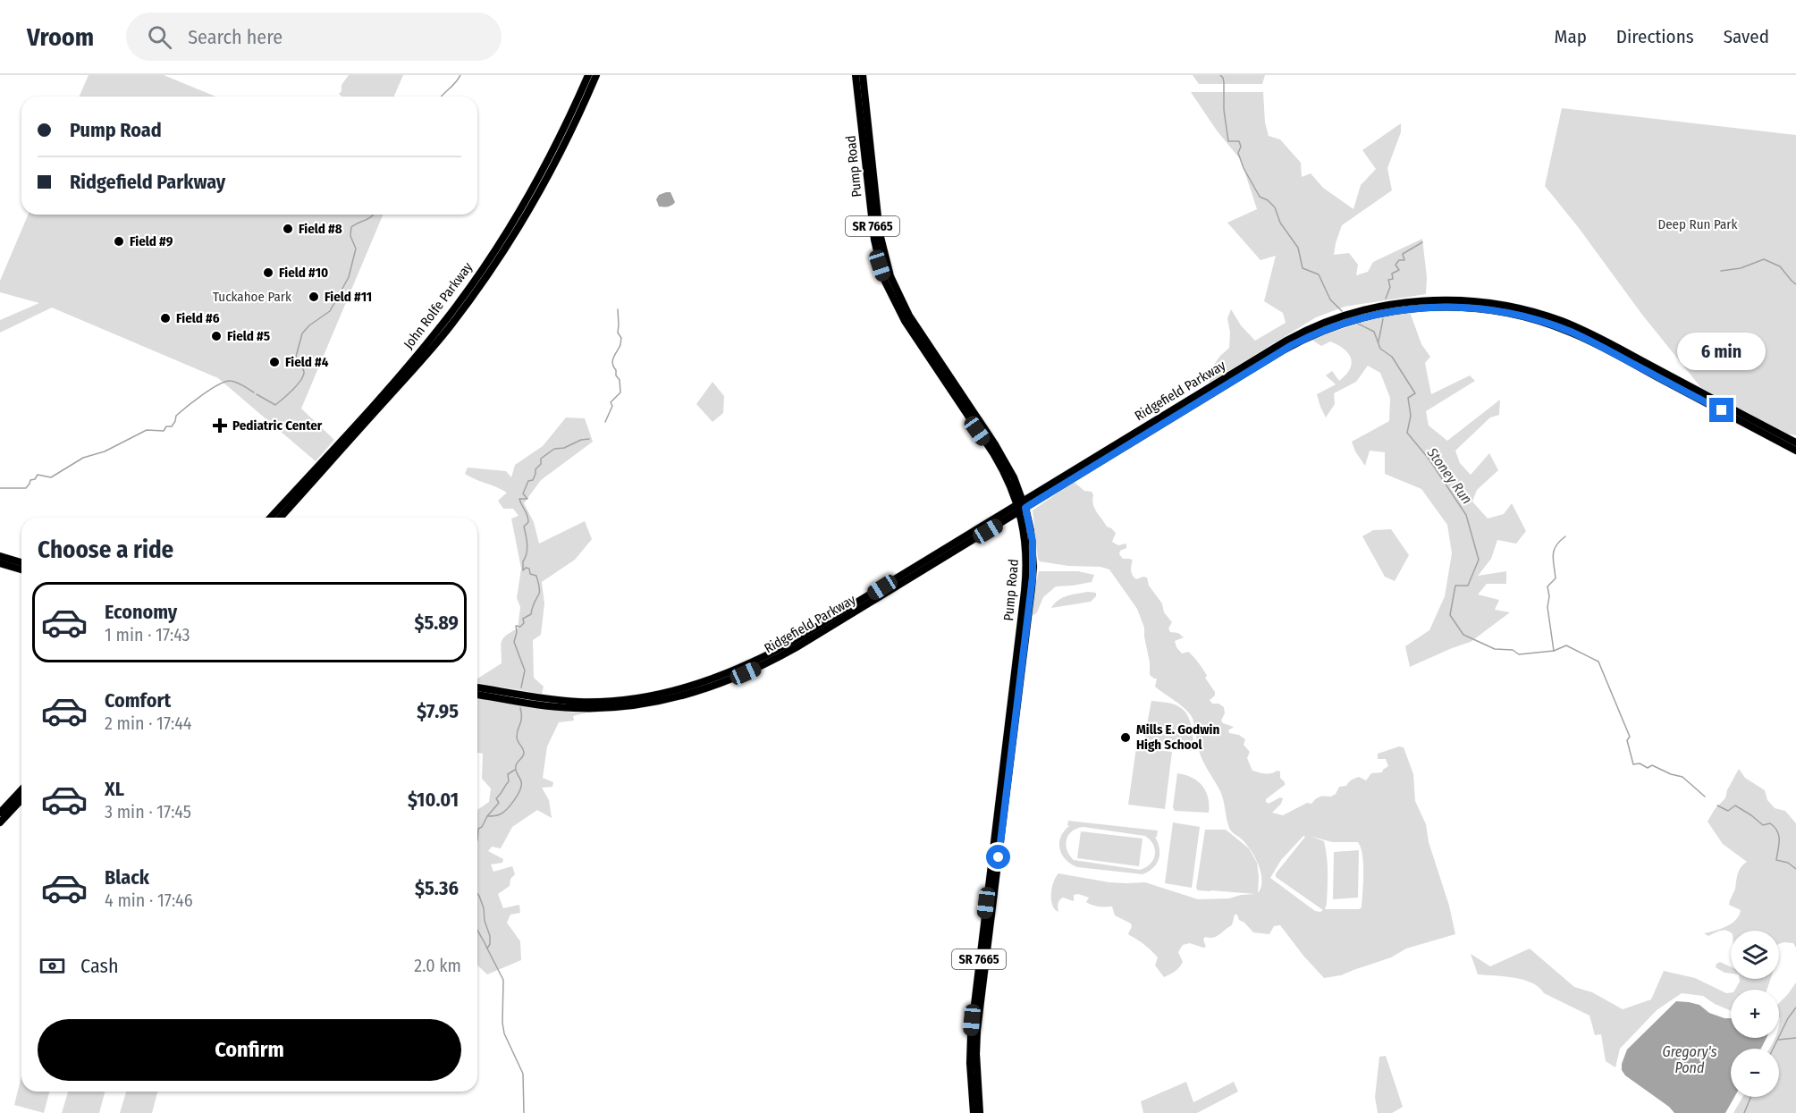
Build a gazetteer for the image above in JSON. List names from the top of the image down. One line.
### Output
{"streets":{"main road":["Pump Road","SR 7665","John Rolfe Parkway","Ridgefield Parkway"]},"crossings":[["Pump Road","Ridgefield Parkway"]],"water":["Stoney Run","Gregory's Pond"],"parks":["Deep Run Park","Tuckahoe Park"],"places":{"other":["Field #8","Field #9","Field #10","Field #11","Field #6","Field #5","Field #4","Mills E. Godwin High School"],"health":["Pediatric Center"]},"page":{"header":"Vroom","search":"Search here","nav":["Map","Directions","Saved"],"banner":["Pump Road","Ridgefield Parkway"],"bubble":"6 min","heading":"Choose a ride","list":[{"name":"Economy","note":"1 min · 17:43","value":"$5.89"},{"name":"Comfort","note":"2 min · 17:44","value":"$7.95"},{"name":"XL","note":"3 min · 17:45","value":"$10.01"},{"name":"Black","note":"4 min · 17:46","value":"$5.36"}],"map_buttons":["+","−"],"pay":["Cash","2.0 km"],"buttons":"Confirm"}}
